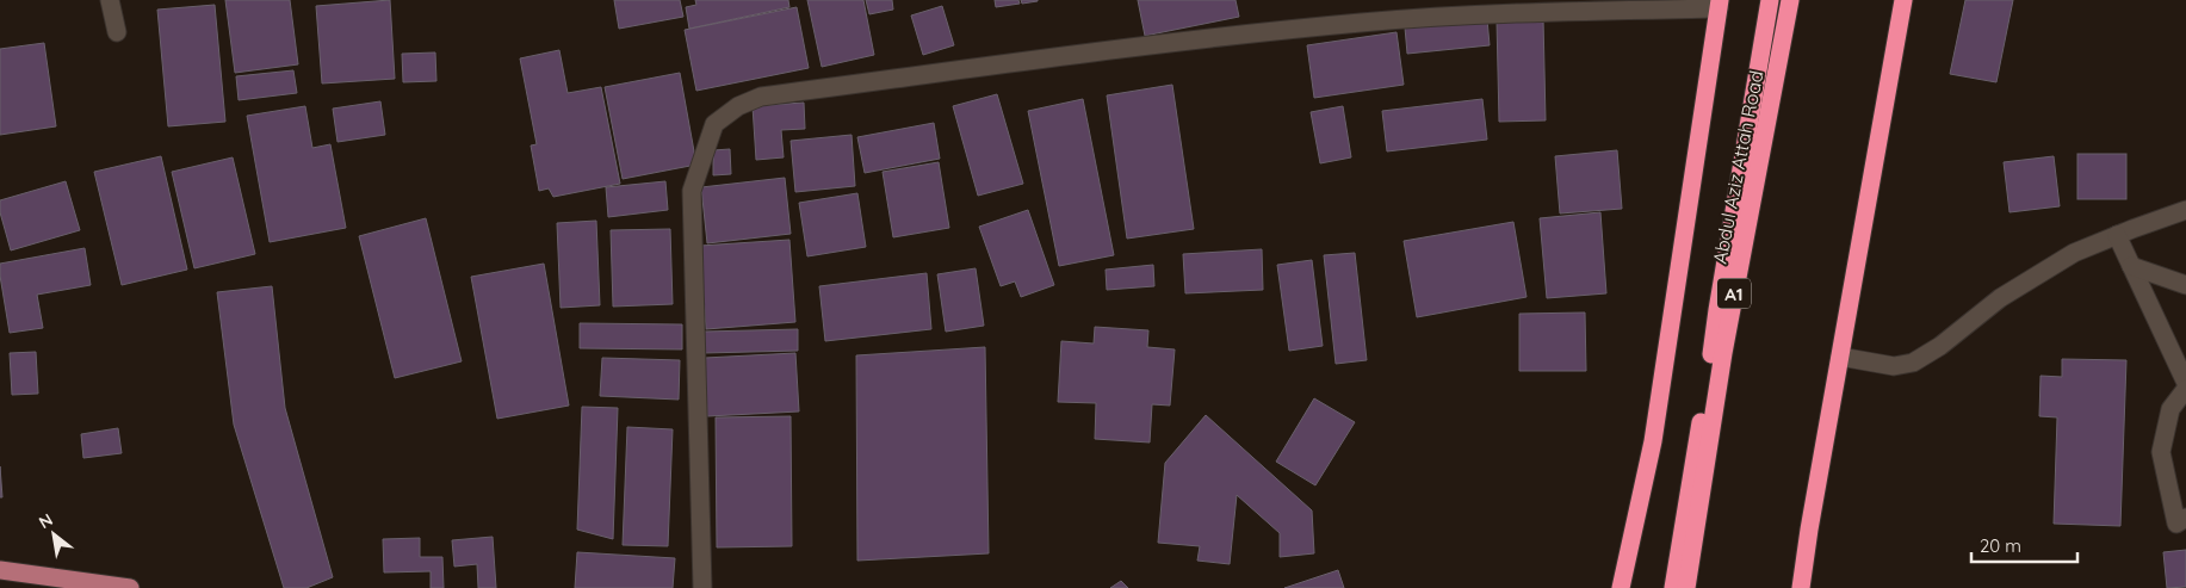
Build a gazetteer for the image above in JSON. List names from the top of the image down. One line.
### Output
{"streets":{"highway":["Abdul Aziz Attah Road","A1"]},"scale_bar":"20 m","north":"top left"}
